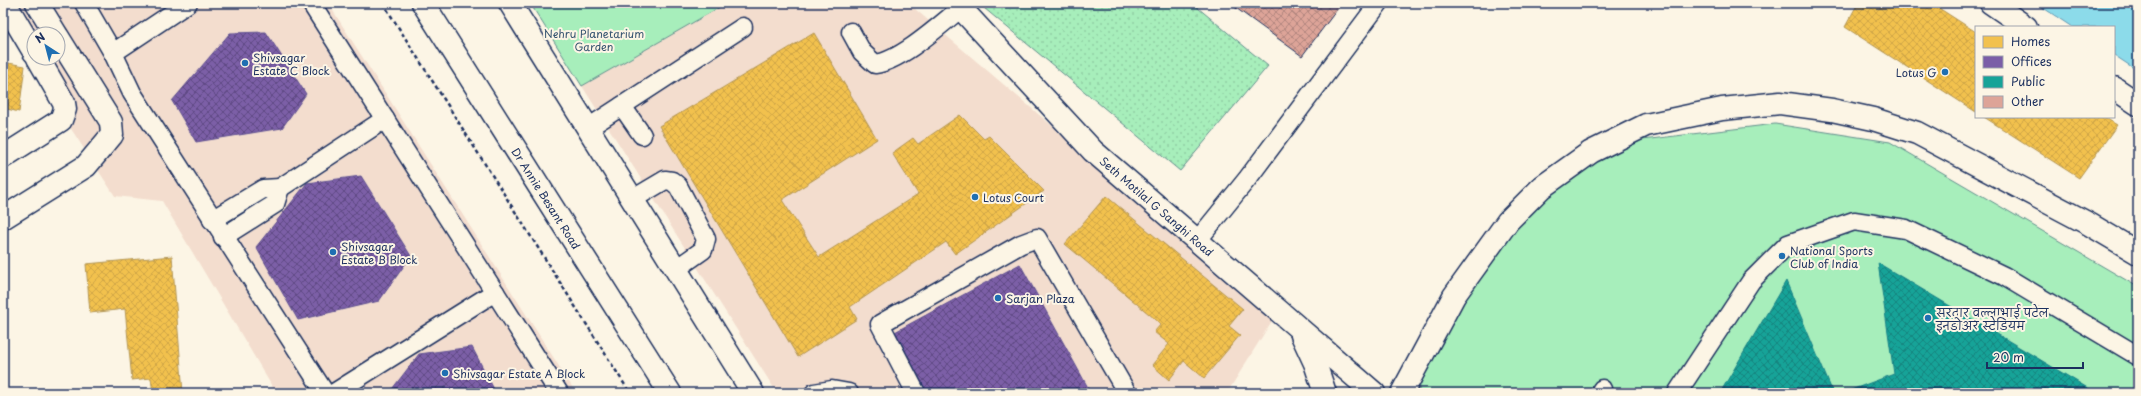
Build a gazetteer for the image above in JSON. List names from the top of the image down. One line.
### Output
{"streets":{"street":["Dr Annie Besant Road","Seth Motilal G Sanghi Road"]},"parks":["Nehru Planetarium Garden"],"places":["Shivsagar Estate C Block","Lotus G","Lotus Court","Shivsagar Estate B Block","National Sports Club of India","Sarjan Plaza","सरदार वल्लाभाई पटेल इनडोअर स्टेडियम","Shivsagar Estate A Block"],"legend":["Homes","Offices","Public","Other"],"scale_bar":"20 m","north":"top left"}
